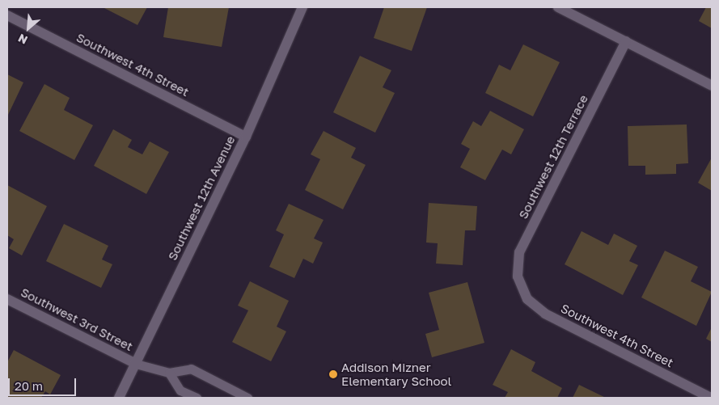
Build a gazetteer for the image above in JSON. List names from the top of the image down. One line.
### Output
{"streets":{"street":["Southwest 4th Street","Southwest 12th Terrace","Southwest 12th Avenue","Southwest 3rd Street"]},"crossings":[["Southwest 4th Street","Southwest 12th Terrace"],["Southwest 4th Street","Southwest 12th Avenue"],["Southwest 12th Avenue","Southwest 3rd Street"]],"places":["Addison Mizner Elementary School"],"scale_bar":"20 m","north":"bottom left"}
